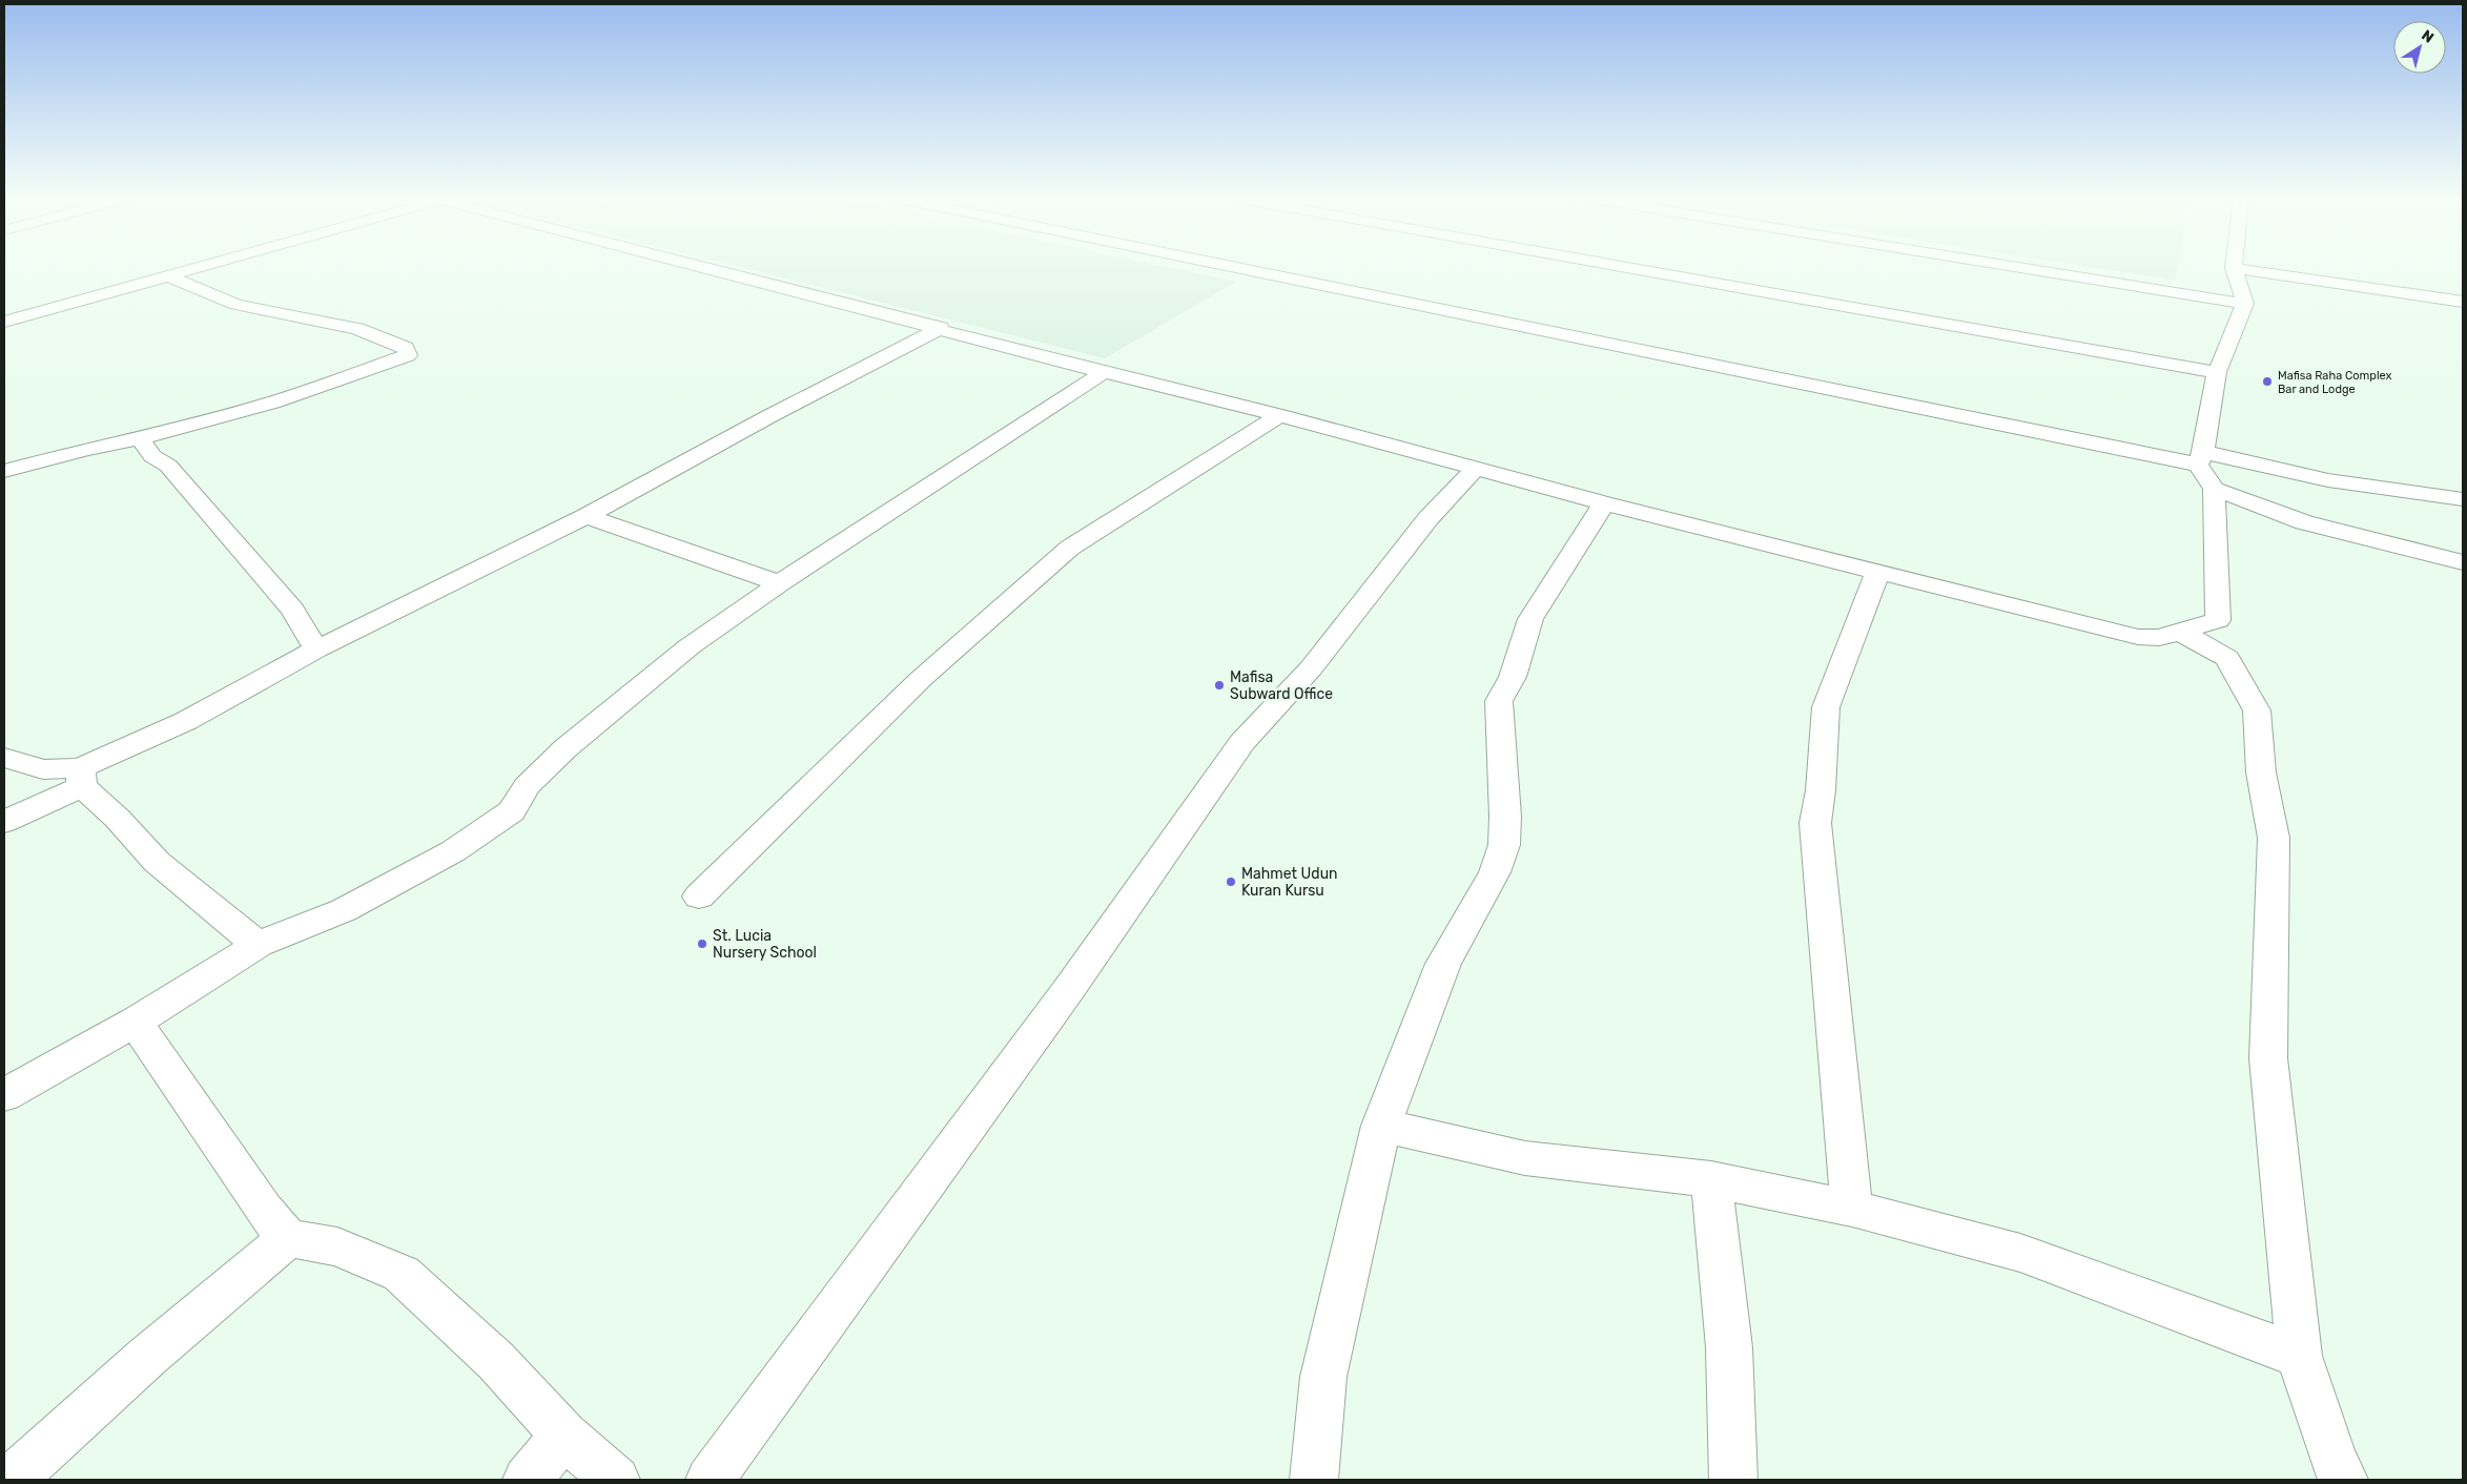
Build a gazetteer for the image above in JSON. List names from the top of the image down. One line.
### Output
{"places":["Mafisa Raha Complex Bar and Lodge","Mafisa Subward Office","Mahmet Udun Kuran Kursu","St. Lucia Nursery School"],"north":"top right"}
